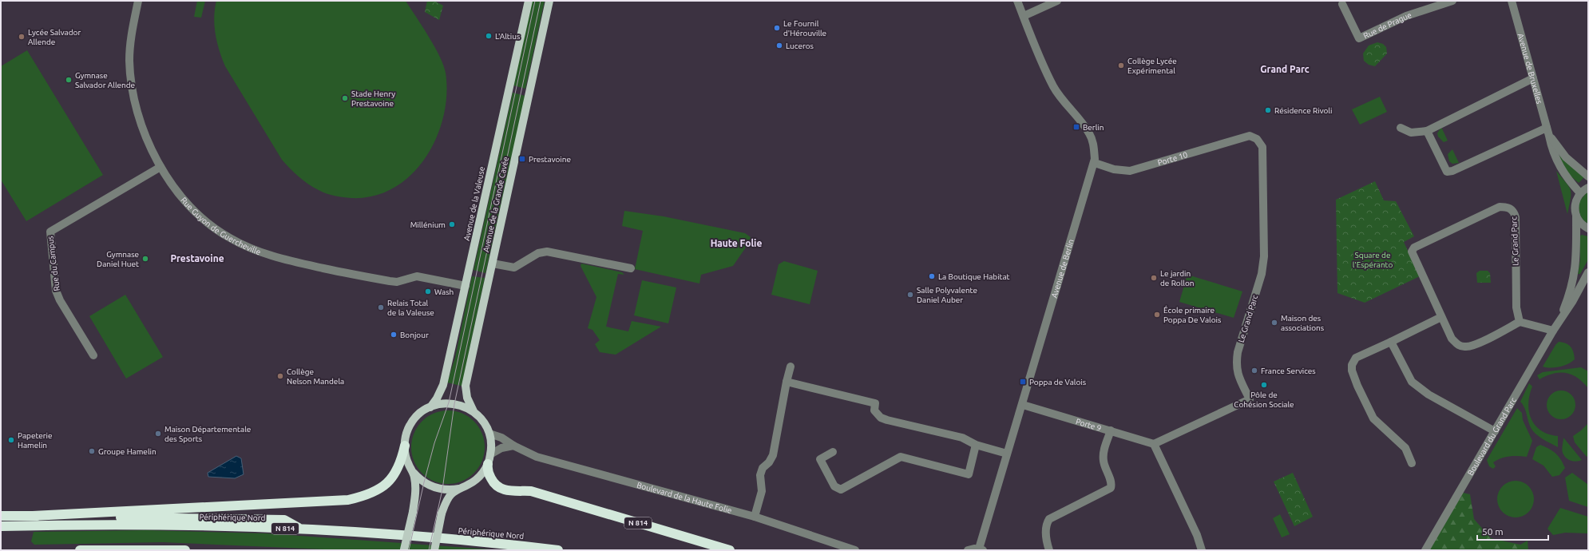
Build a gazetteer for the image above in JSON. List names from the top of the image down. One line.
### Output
{"streets":{"highway":["Périphérique Nord","N 814"],"main road":["Avenue de la Valeuse","Avenue de la Grande Cavée"],"street":["Rue de Prague","Avenue de Bruxelles","Porte 10","Rue Guyon de Guercheville","Le Grand Parc","Rue du Campus","Avenue de Berlin","Porte 9","Boulevard du Grand Parc","Boulevard de la Haute Folie"]},"crossings":[["Avenue de Bruxelles","Boulevard du Grand Parc"],["Porte 10","Le Grand Parc"],["Porte 10","Avenue de Berlin"],["Avenue de la Valeuse","Avenue de la Grande Cavée"],["Avenue de la Valeuse","Rue Guyon de Guercheville"],["Avenue de la Valeuse","Boulevard de la Haute Folie"],["Avenue de la Valeuse","N 814"],["Avenue de la Grande Cavée","Boulevard de la Haute Folie"],["Avenue de la Grande Cavée","N 814"],["Rue Guyon de Guercheville","Rue du Campus"],["Le Grand Parc","Porte 9"],["Avenue de Berlin","Porte 9"],["Boulevard de la Haute Folie","N 814"],["Périphérique Nord","N 814"]],"districts":["Grand Parc","Haute Folie","Prestavoine"],"parks":["Square de l'Espéranto"],"places":{"other":["Le Fournil d'Hérouville","L'Altius","Lycée Salvador Allende","Luceros","Collège Lycée Expérimental","Gymnase Salvador Allende","Stade Henry Prestavoine","Résidence Rivoli","Millénium","Gymnase Daniel Huet","La Boutique Habitat","Le jardin de Rollon","Wash","Salle Polyvalente Daniel Auber","Relais Total de la Valeuse","École primaire Poppa De Valois","Maison des associations","Bonjour","France Services","Collège Nelson Mandela","Pôle de Cohésion Sociale","Maison Départementale des Sports","Papeterie Hamelin","Groupe Hamelin"],"transit":["Berlin","Prestavoine","Poppa de Valois"]},"scale_bar":"50 m"}
